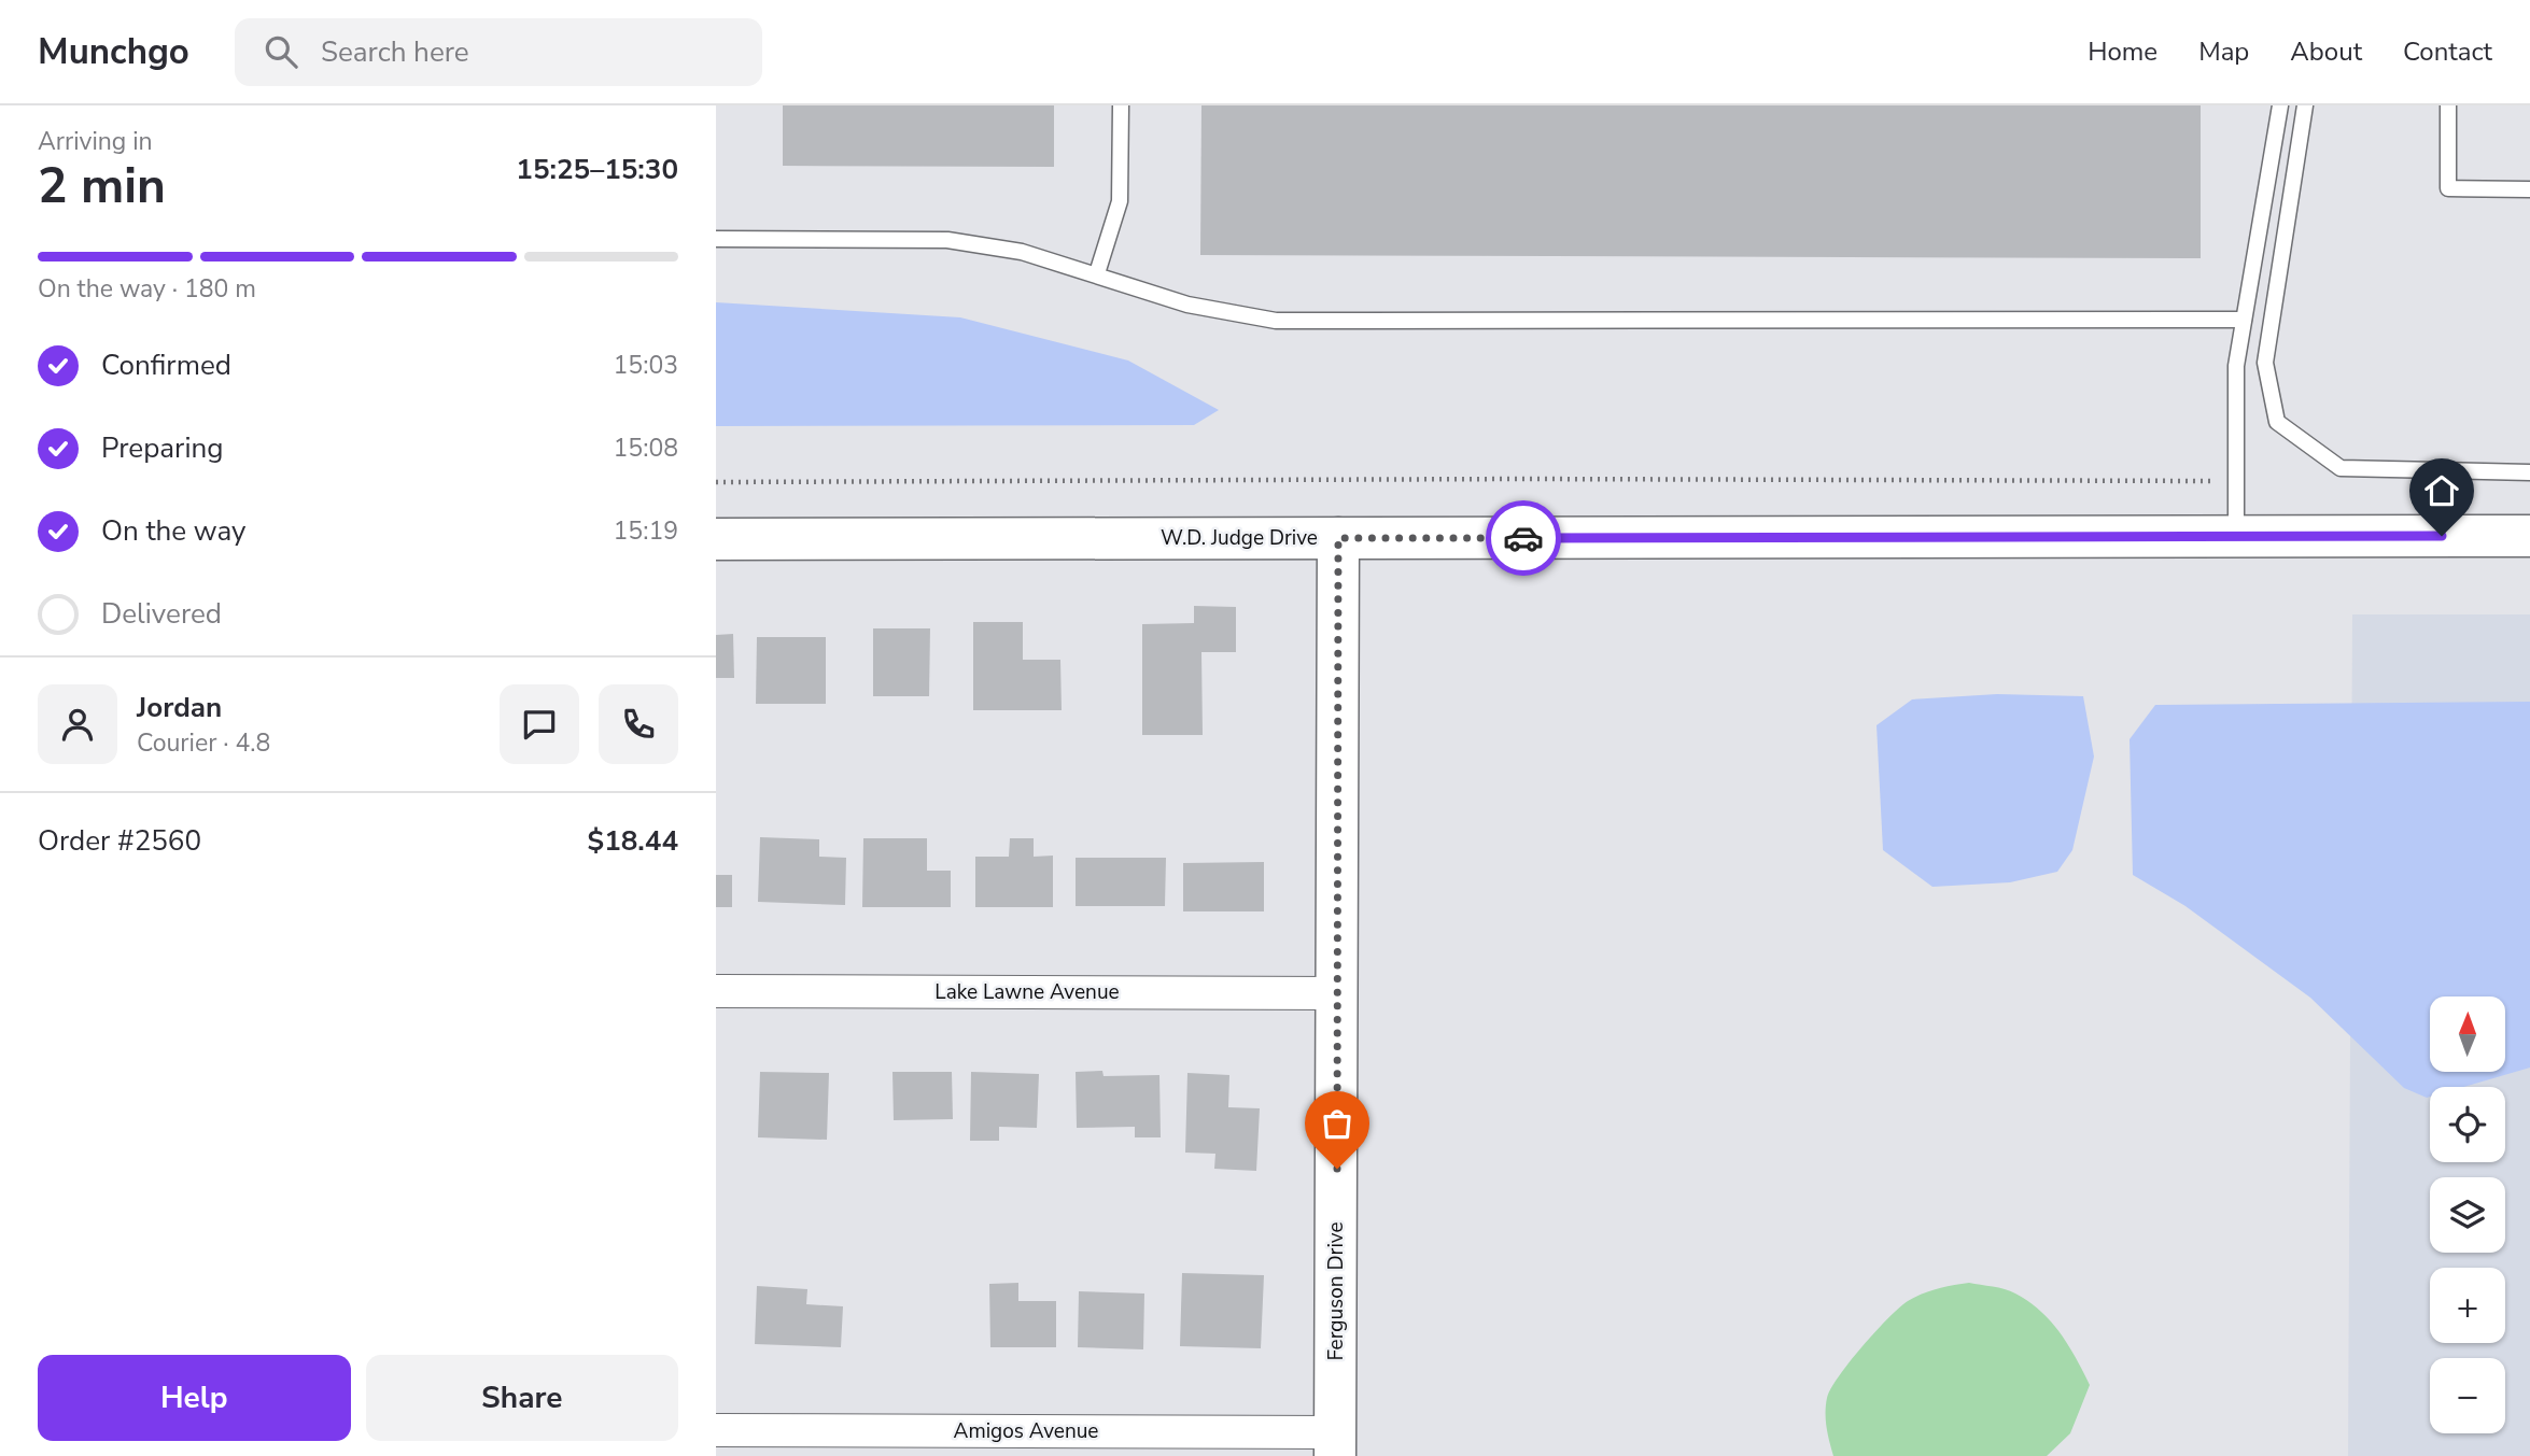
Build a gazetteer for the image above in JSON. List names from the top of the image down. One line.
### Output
{"streets":{"street":["W.D. Judge Drive","Lake Lawne Avenue","Ferguson Drive","Amigos Avenue"]},"crossings":[["W.D. Judge Drive","Ferguson Drive"],["Lake Lawne Avenue","Ferguson Drive"],["Ferguson Drive","Amigos Avenue"]],"north":"top","page":{"header":"Munchgo","search":"Search here","nav":["Home","Map","About","Contact"],"heading":["2 min","Arriving in","15:25–15:30"],"panel":["Jordan","Courier · 4.8","Order #2560","$18.44"],"bar":"On the way · 180 m","list":[["Confirmed","15:03"],["Preparing","15:08"],["On the way","15:19"],"Delivered"],"map_buttons":["+","−"],"buttons":["Help","Share"]}}
